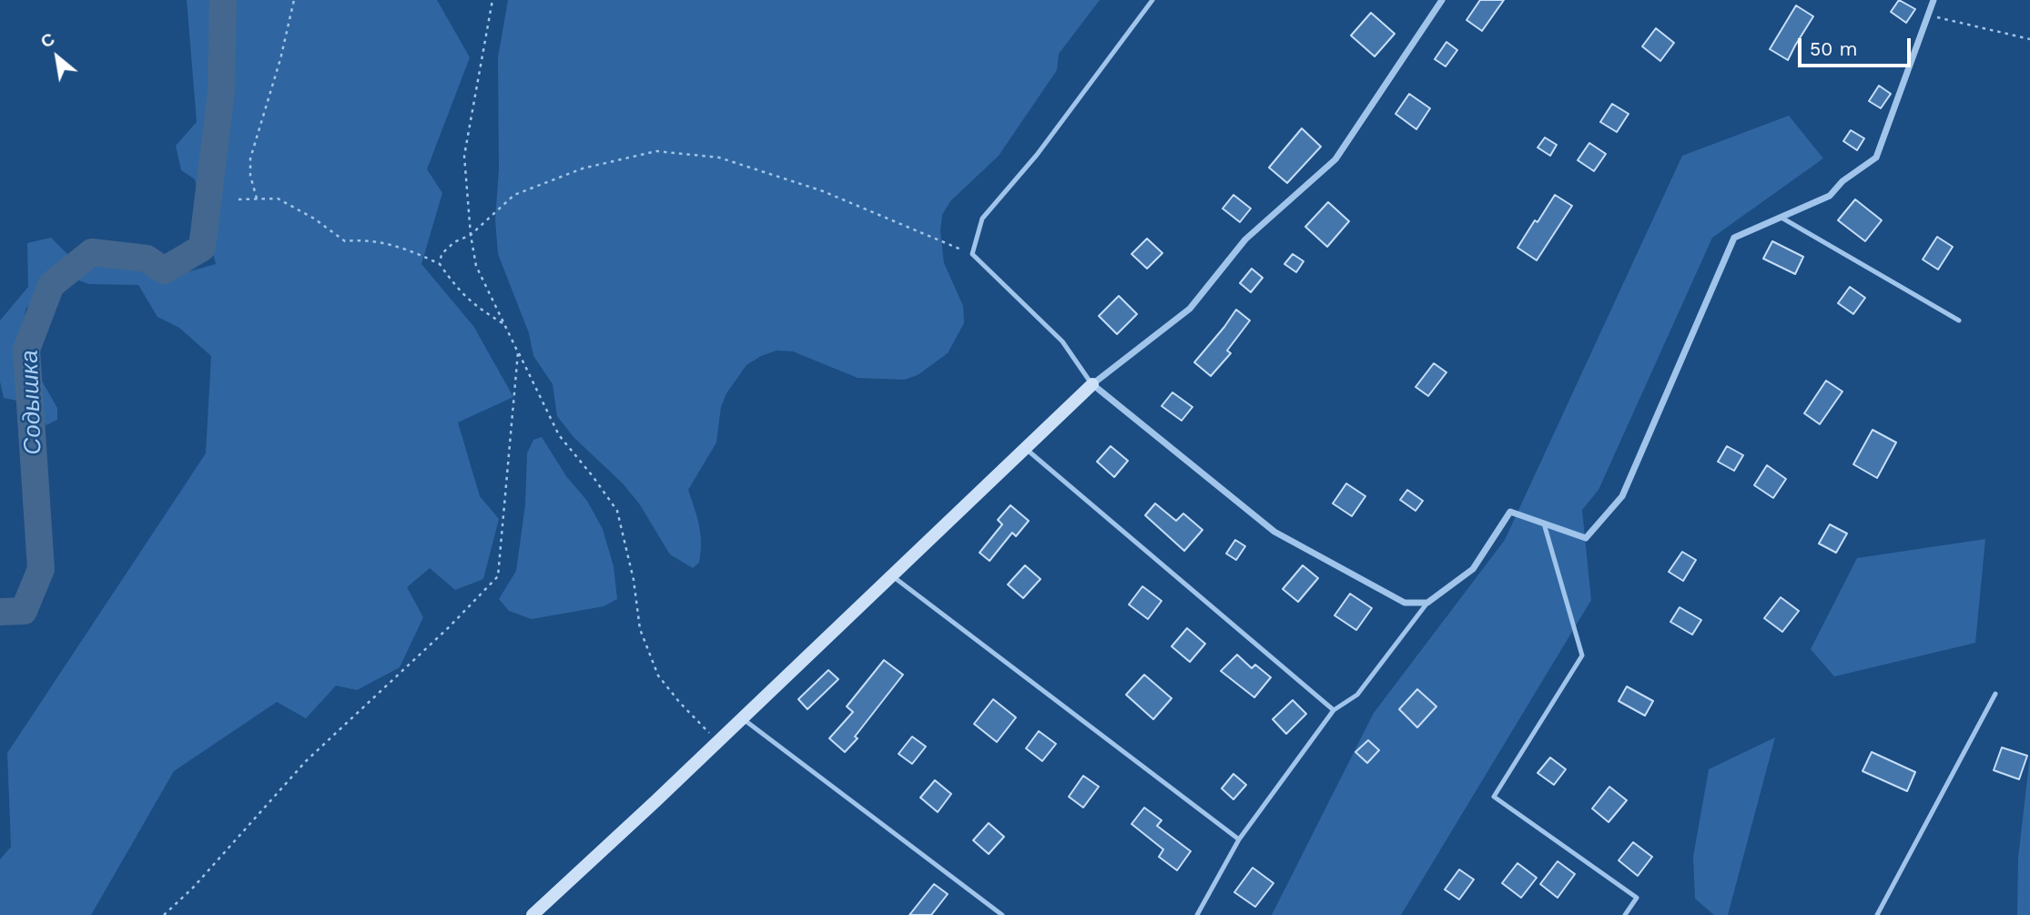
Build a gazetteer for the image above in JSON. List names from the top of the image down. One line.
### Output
{"water":["Содышка"],"scale_bar":"50 m","north":"top left"}
